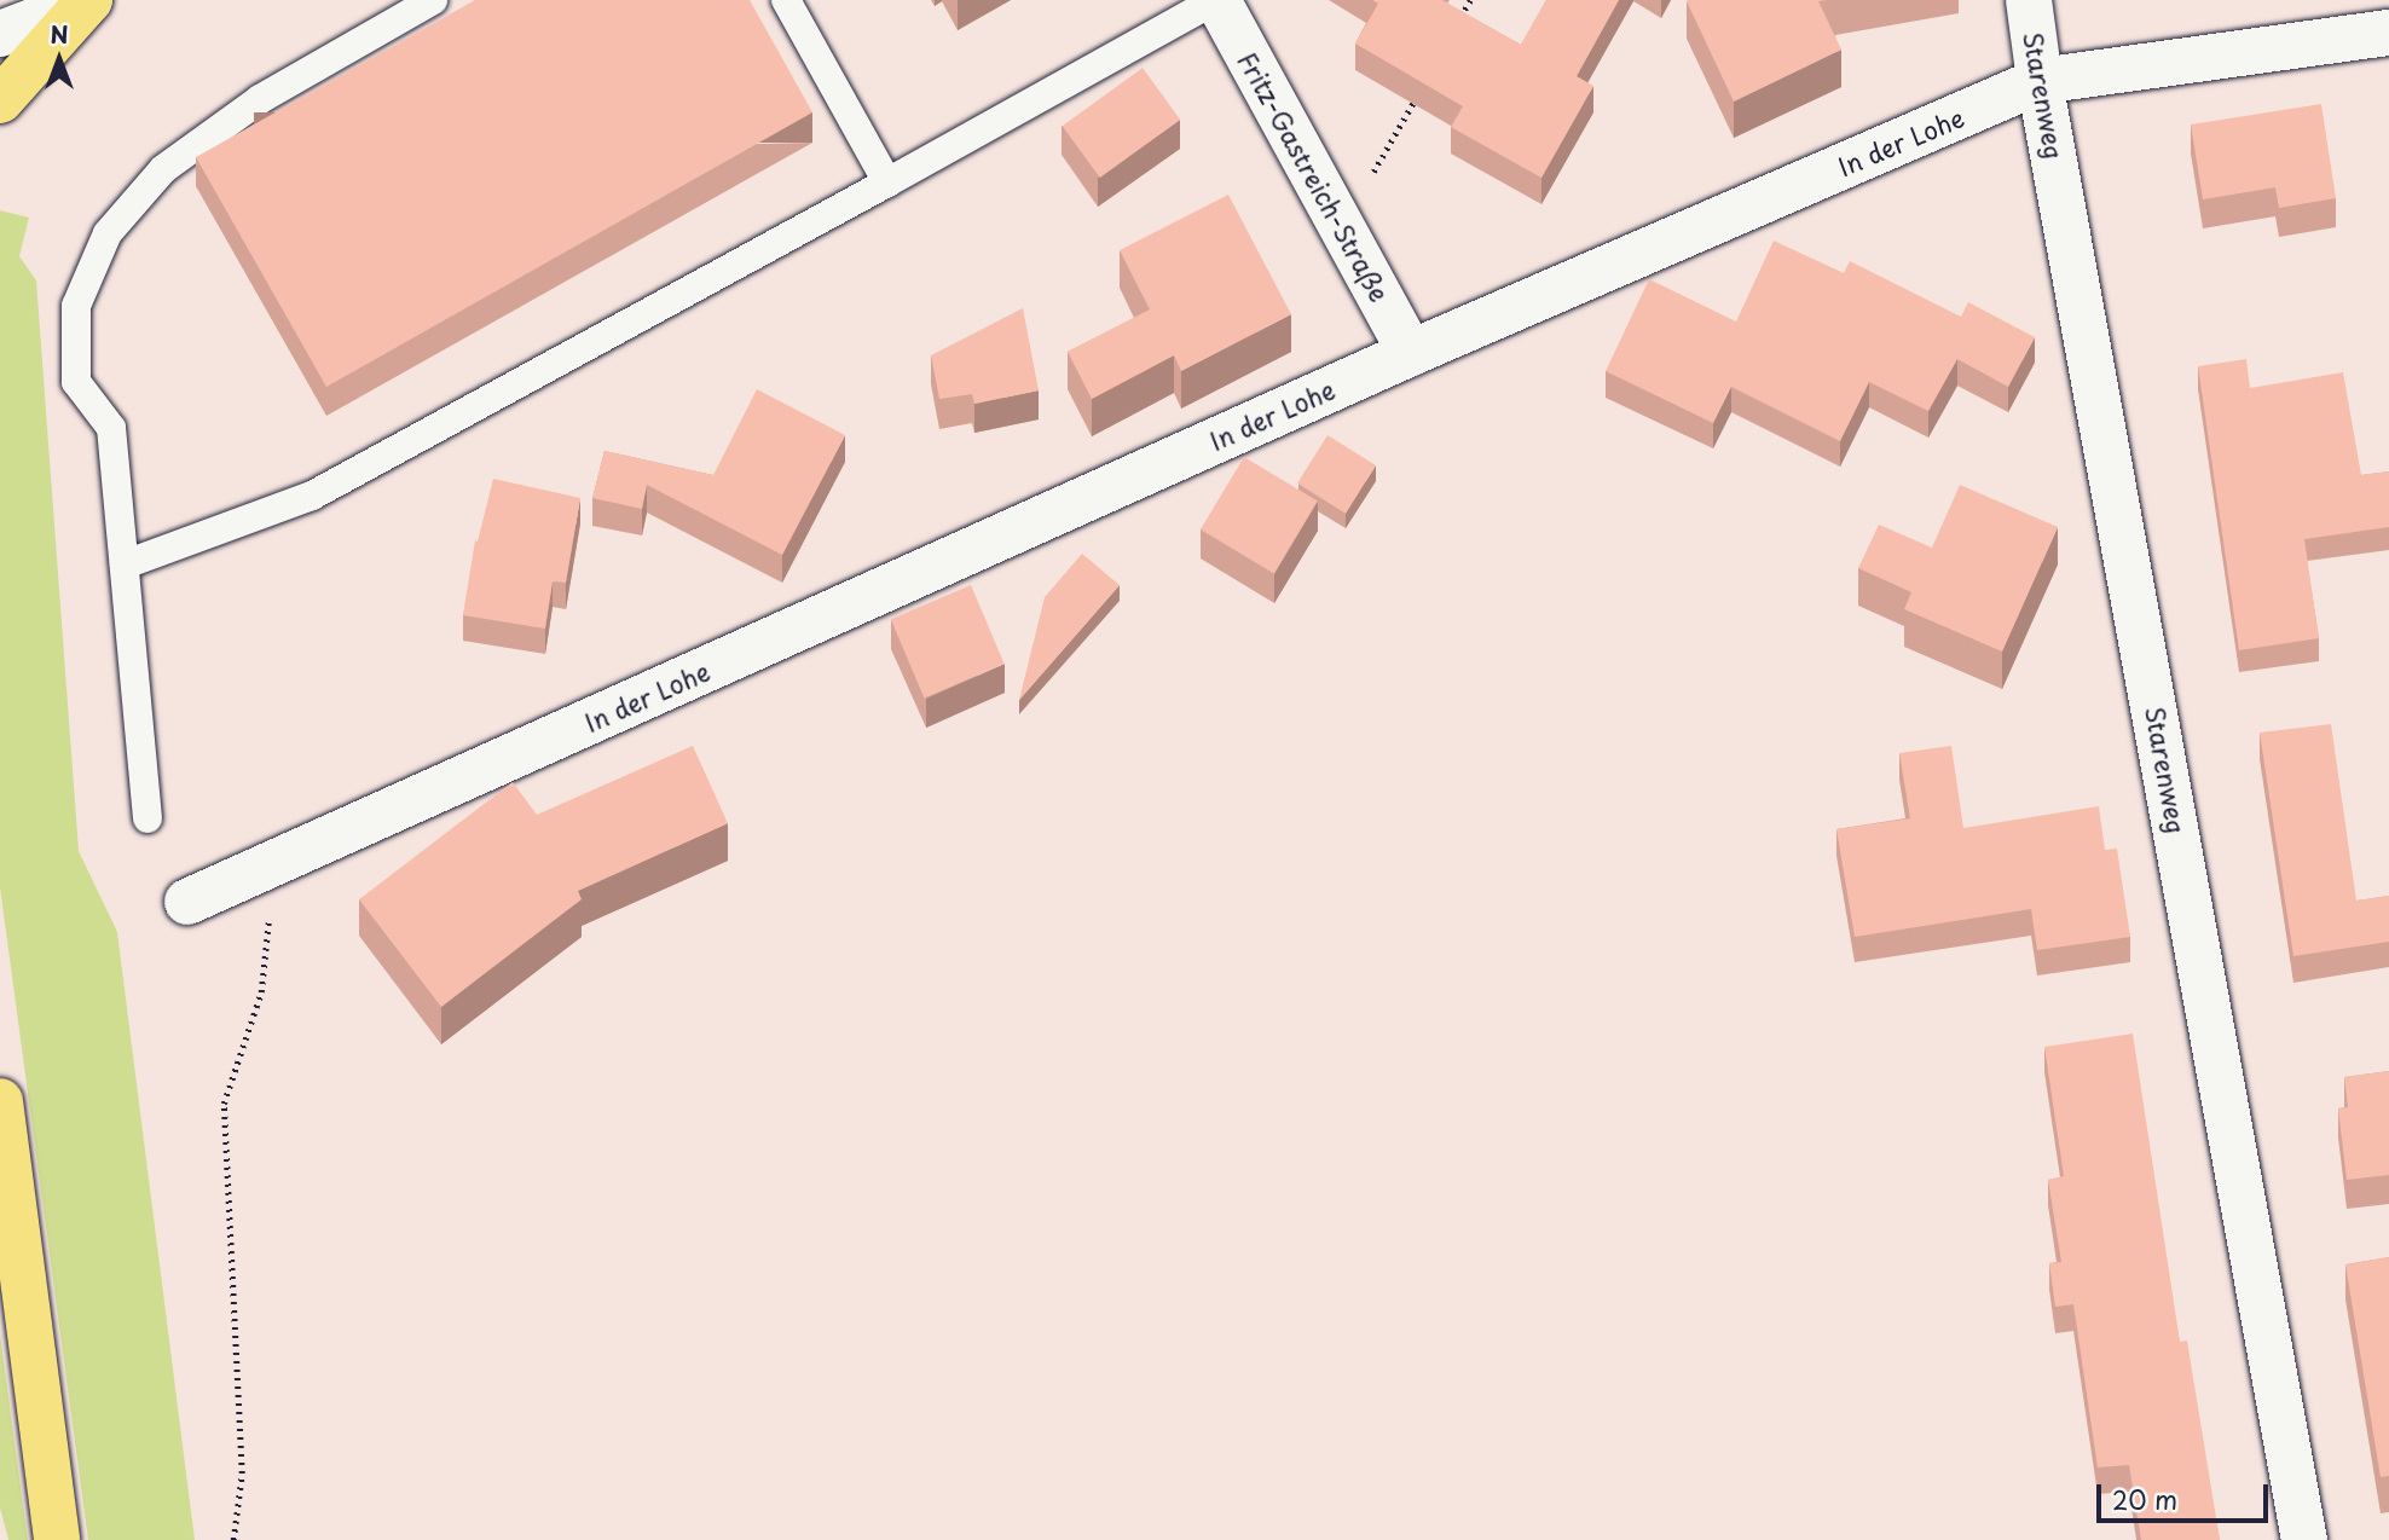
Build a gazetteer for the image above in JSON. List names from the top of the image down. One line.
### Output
{"streets":{"street":["Starenweg","In der Lohe","Fritz-Gastreich-Straße"]},"crossings":[["Starenweg","In der Lohe"],["In der Lohe","Fritz-Gastreich-Straße"]],"scale_bar":"20 m","north":"top"}
